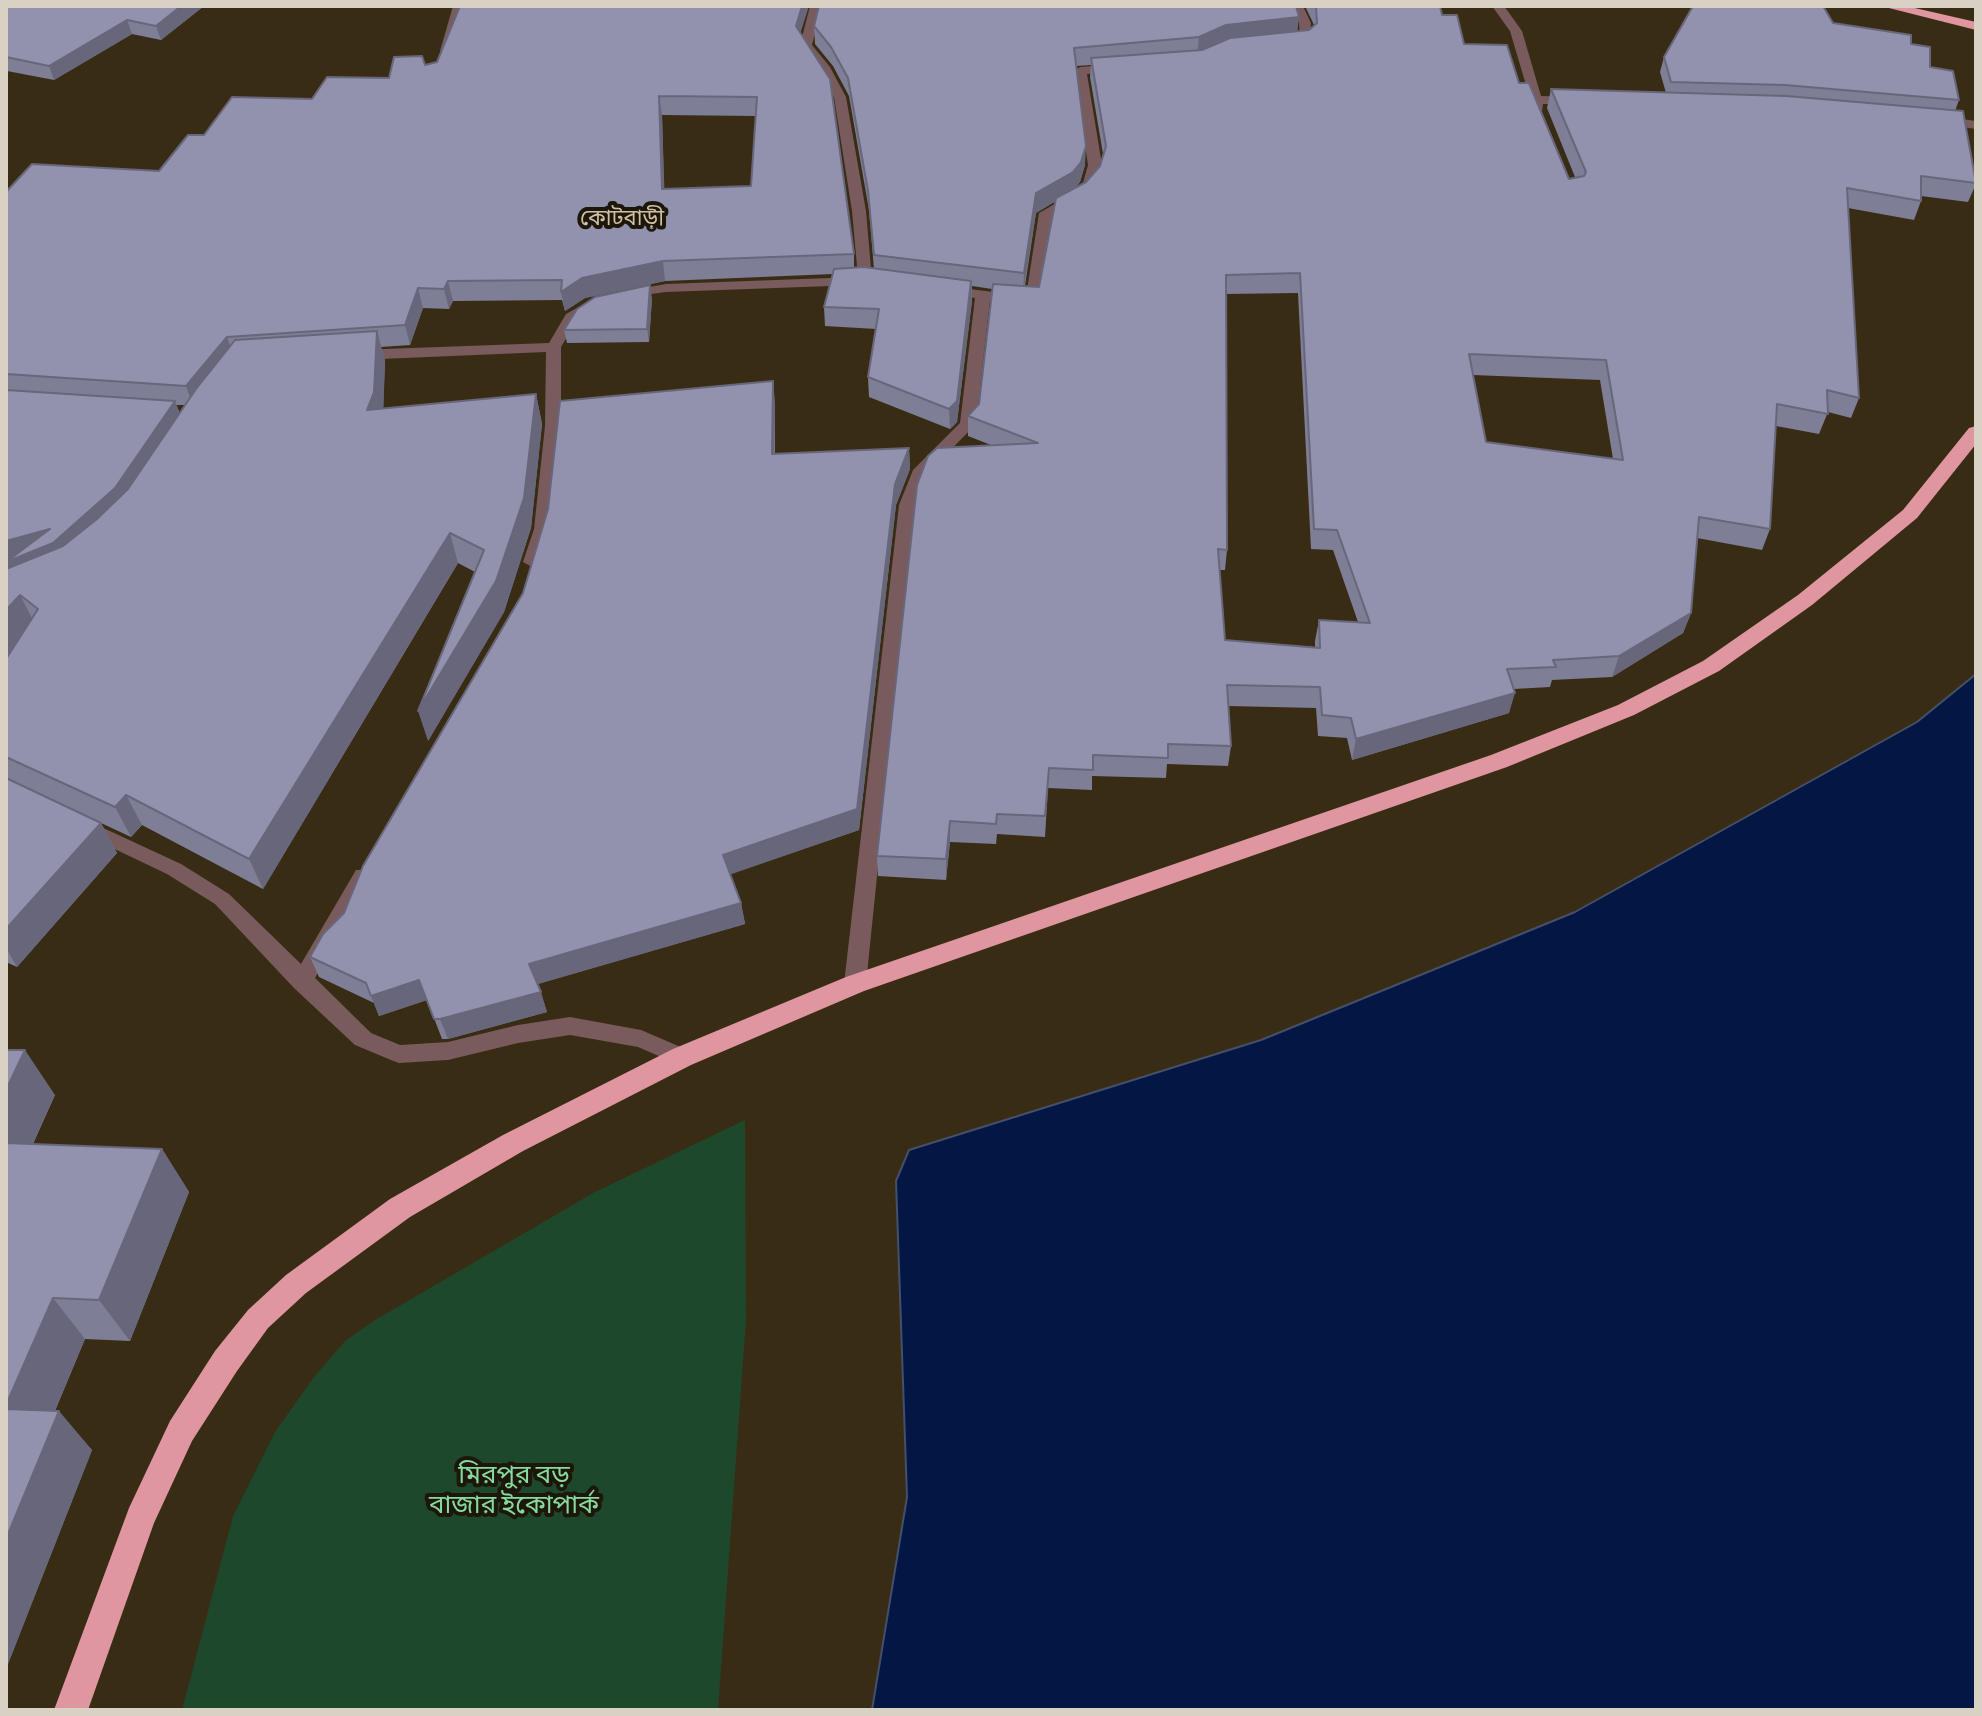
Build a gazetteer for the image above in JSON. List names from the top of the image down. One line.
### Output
{"districts":["কোটবাড়ী"],"parks":["মিরপুর বড় বাজার ইকোপার্ক"]}
